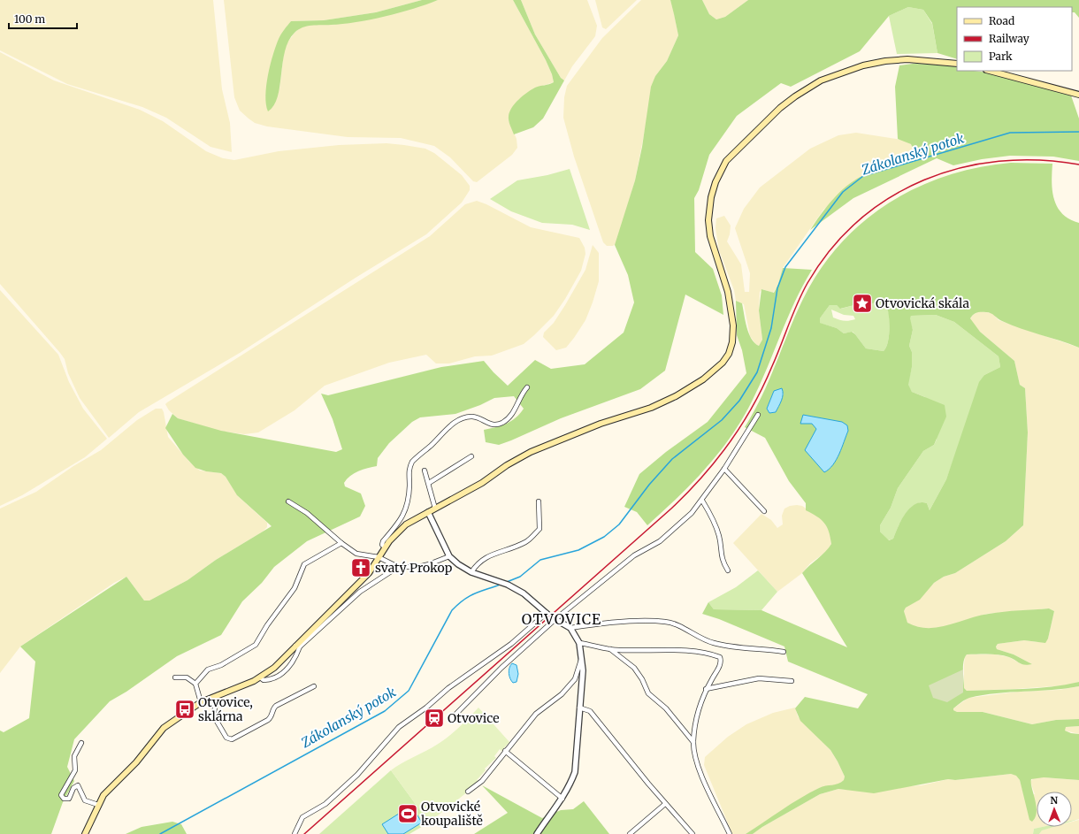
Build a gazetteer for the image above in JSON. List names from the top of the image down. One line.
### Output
{"districts":["OTVOVICE"],"water":["Zákolanský potok"],"places":{"place":["Otvovická skála"],"church":["svatý Prokop"],"bus stop":["Otvovice, sklárna"],"station":["Otvovice"],"sports":["Otvovické koupaliště"]},"legend":["Road","Railway","Park"],"scale_bar":"100 m","north":"top"}
